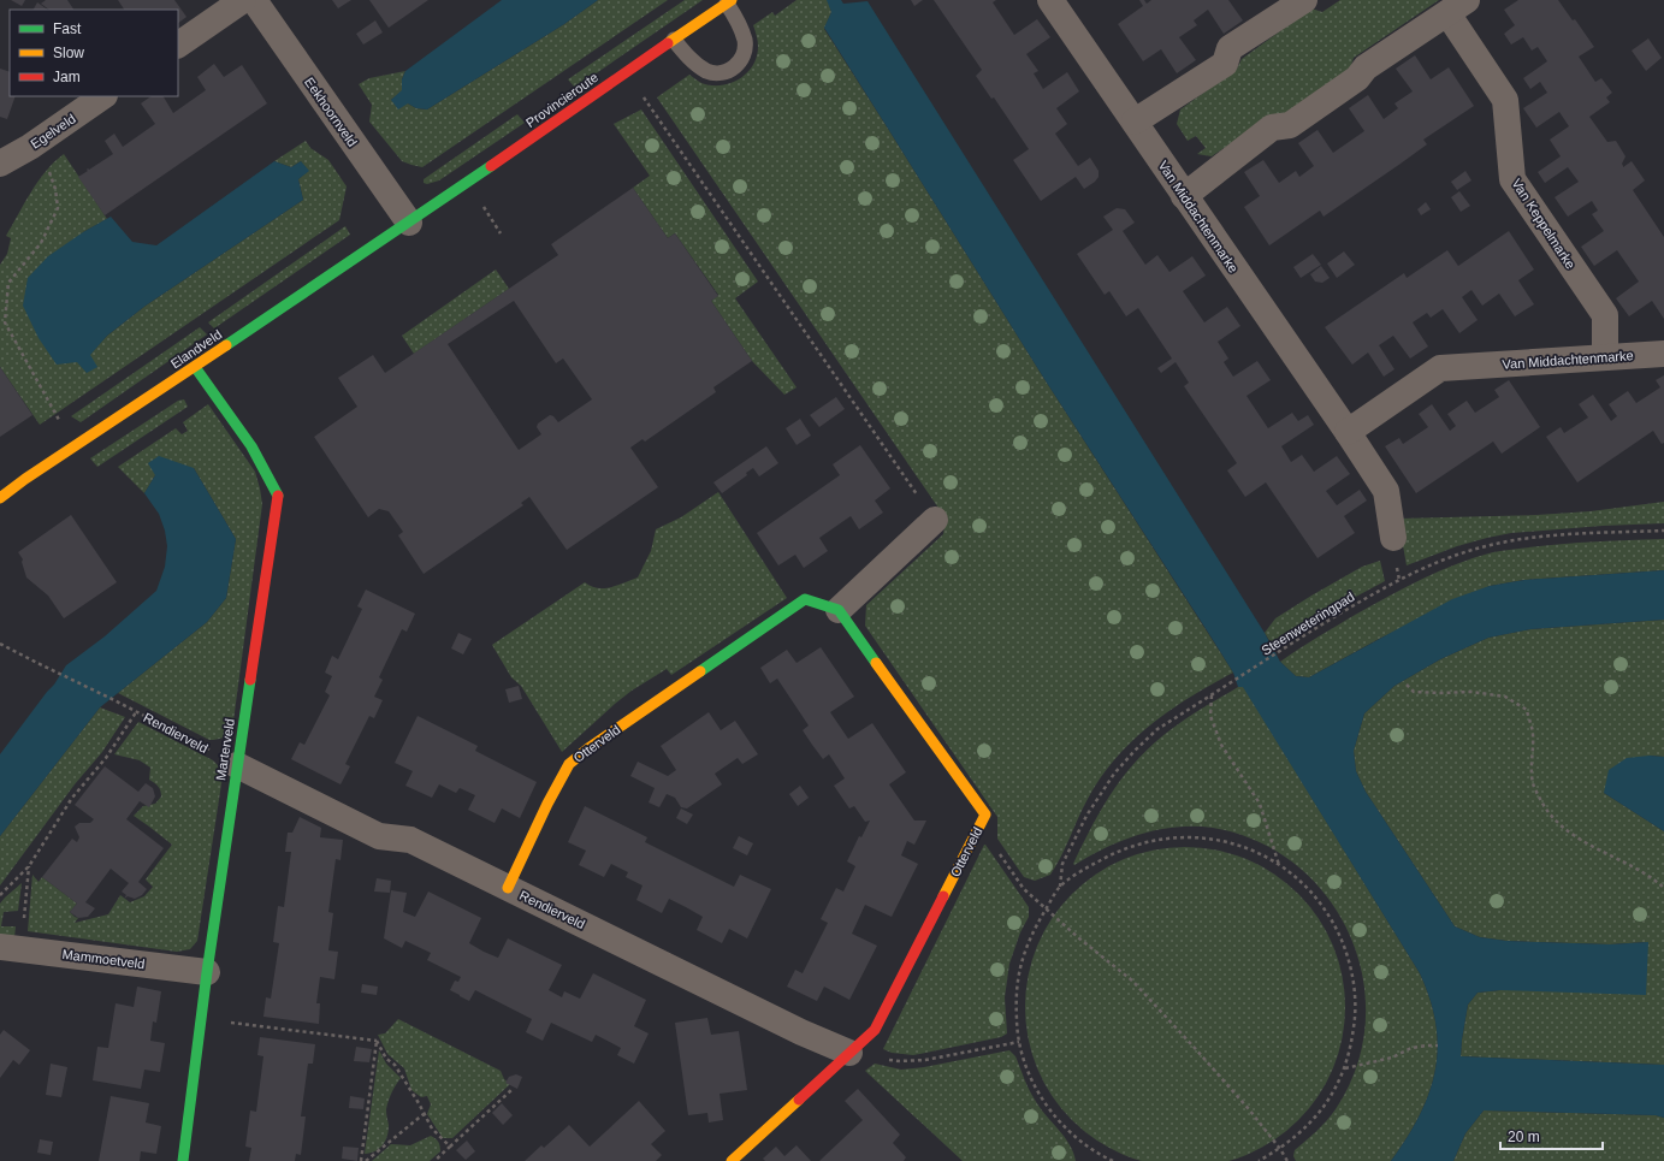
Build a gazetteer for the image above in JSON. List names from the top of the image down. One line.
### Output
{"streets":{"street":["Provincieroute","Eekhoornveld","Egelveld","Van Middachtenmarke","Van Keppelmarke","Elandveld","Rendierveld","Otterveld","Marterveld","Mammoetveld"],"path":["Steenweteringpad"]},"crossings":[["Provincieroute","Eekhoornveld"],["Provincieroute","Elandveld"],["Eekhoornveld","Elandveld"],["Van Middachtenmarke","Van Keppelmarke"],["Elandveld","Marterveld"],["Rendierveld","Otterveld"],["Rendierveld","Marterveld"],["Marterveld","Mammoetveld"]],"legend":["Fast","Slow","Jam"],"scale_bar":"20 m"}
